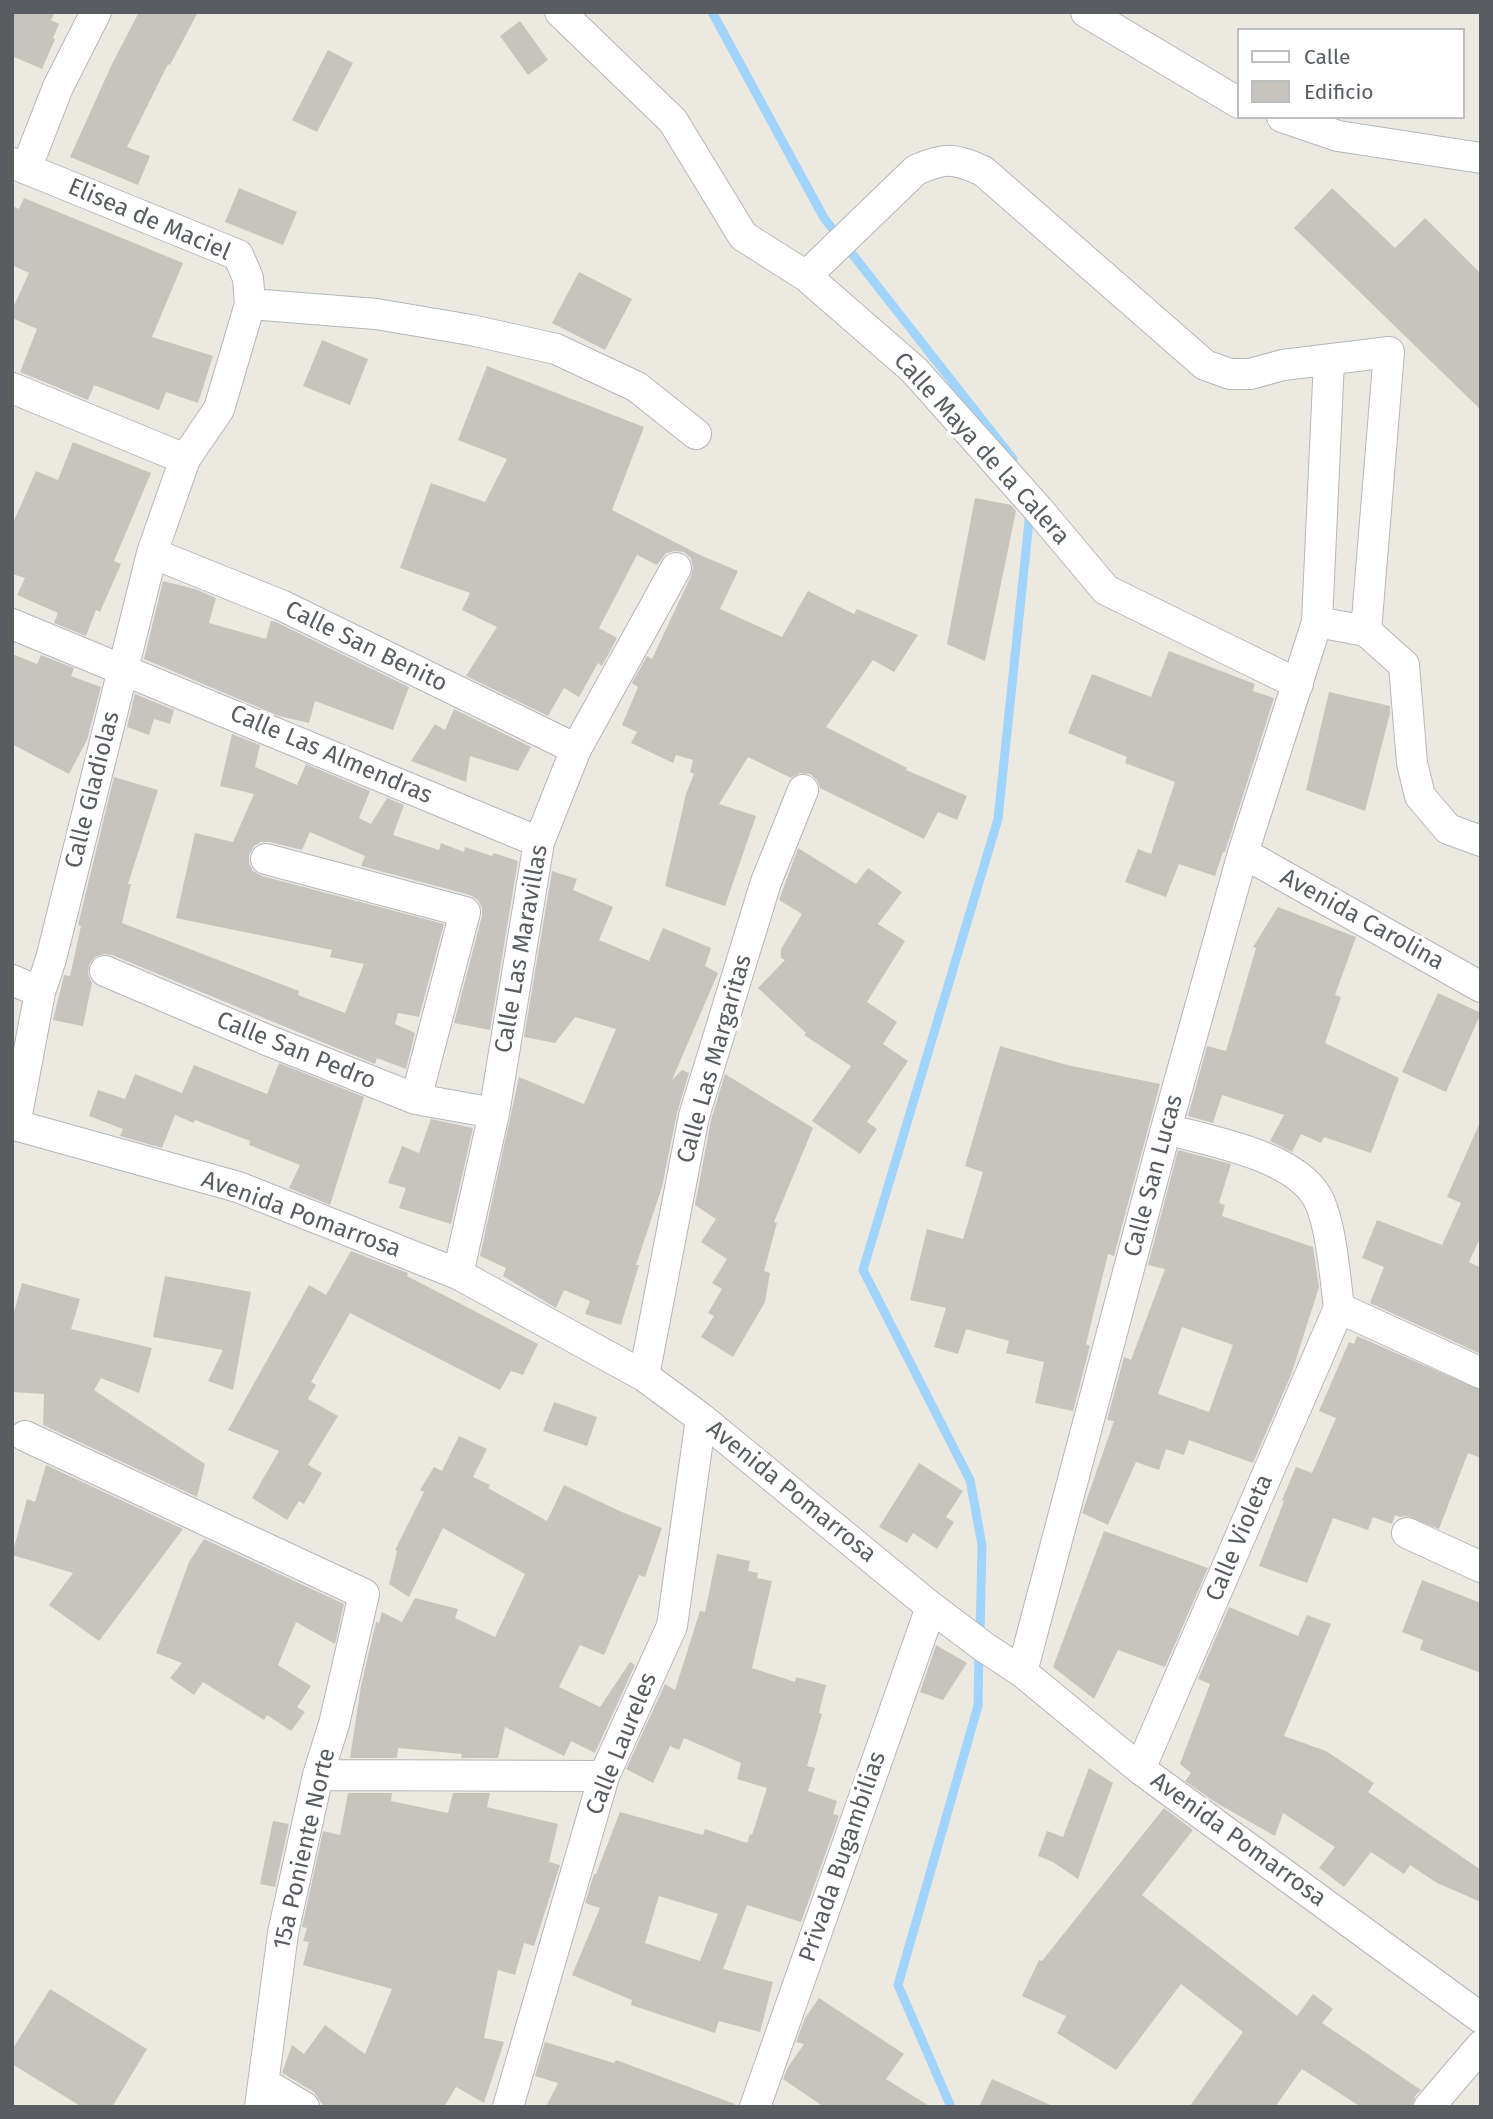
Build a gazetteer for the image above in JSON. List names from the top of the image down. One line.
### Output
{"streets":{"street":["Elisea de Maciel","Calle Maya de la Calera","Calle San Benito","Calle Las Almendras","Calle Gladiolas","Avenida Carolina","Calle Las Maravillas","Calle San Pedro","Calle Las Margaritas","Calle San Lucas","Avenida Pomarrosa","Calle Violeta","Calle Laureles","15a Poniente Norte","Privada Bugambilias"]},"crossings":[["Elisea de Maciel","Calle Gladiolas"],["Calle Maya de la Calera","Calle San Lucas"],["Calle San Benito","Calle Gladiolas"],["Calle San Benito","Calle Las Maravillas"],["Calle Las Almendras","Calle Gladiolas"],["Calle Las Almendras","Calle Las Maravillas"],["Calle Gladiolas","Avenida Pomarrosa"],["Avenida Carolina","Calle San Lucas"],["Calle Las Maravillas","Calle San Pedro"],["Calle Las Maravillas","Avenida Pomarrosa"],["Calle Las Margaritas","Avenida Pomarrosa"],["Calle San Lucas","Avenida Pomarrosa"],["Avenida Pomarrosa","Calle Violeta"],["Avenida Pomarrosa","Calle Laureles"],["Avenida Pomarrosa","Privada Bugambilias"]],"legend":["Calle","Edificio"]}
